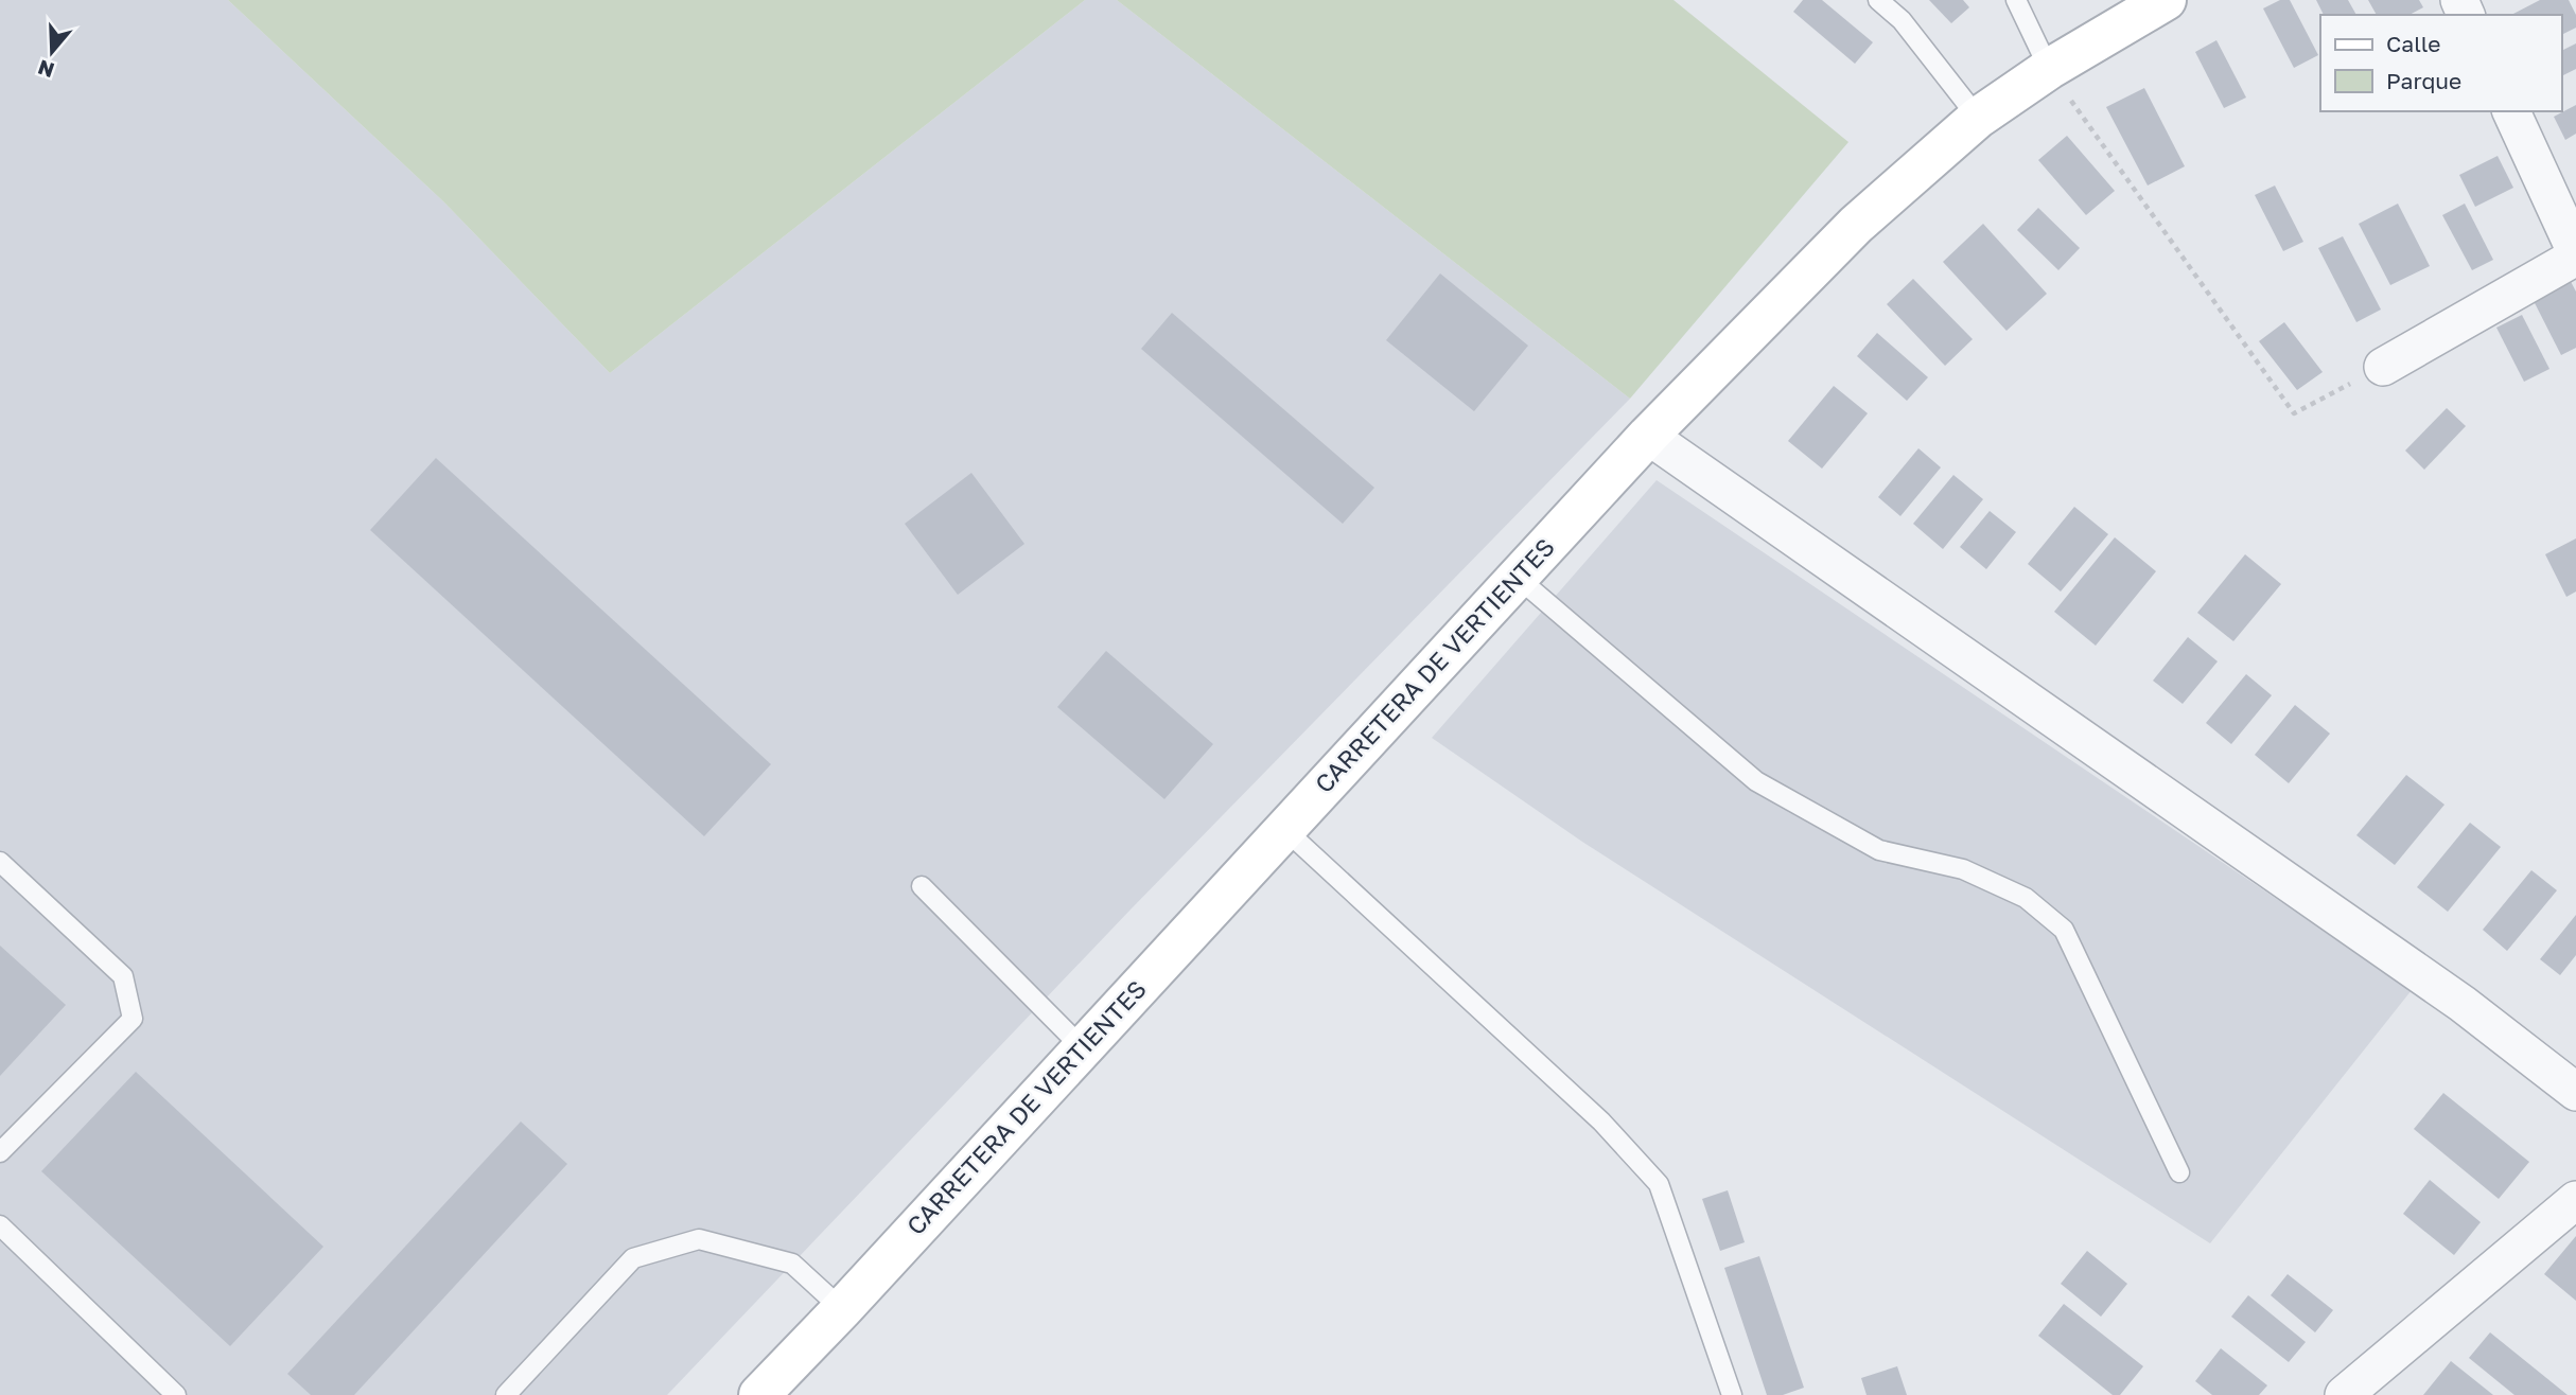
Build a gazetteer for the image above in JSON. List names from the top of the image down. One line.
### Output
{"streets":{"main road":["CARRETERA DE VERTIENTES"]},"legend":["Calle","Parque"],"north":"bottom"}
